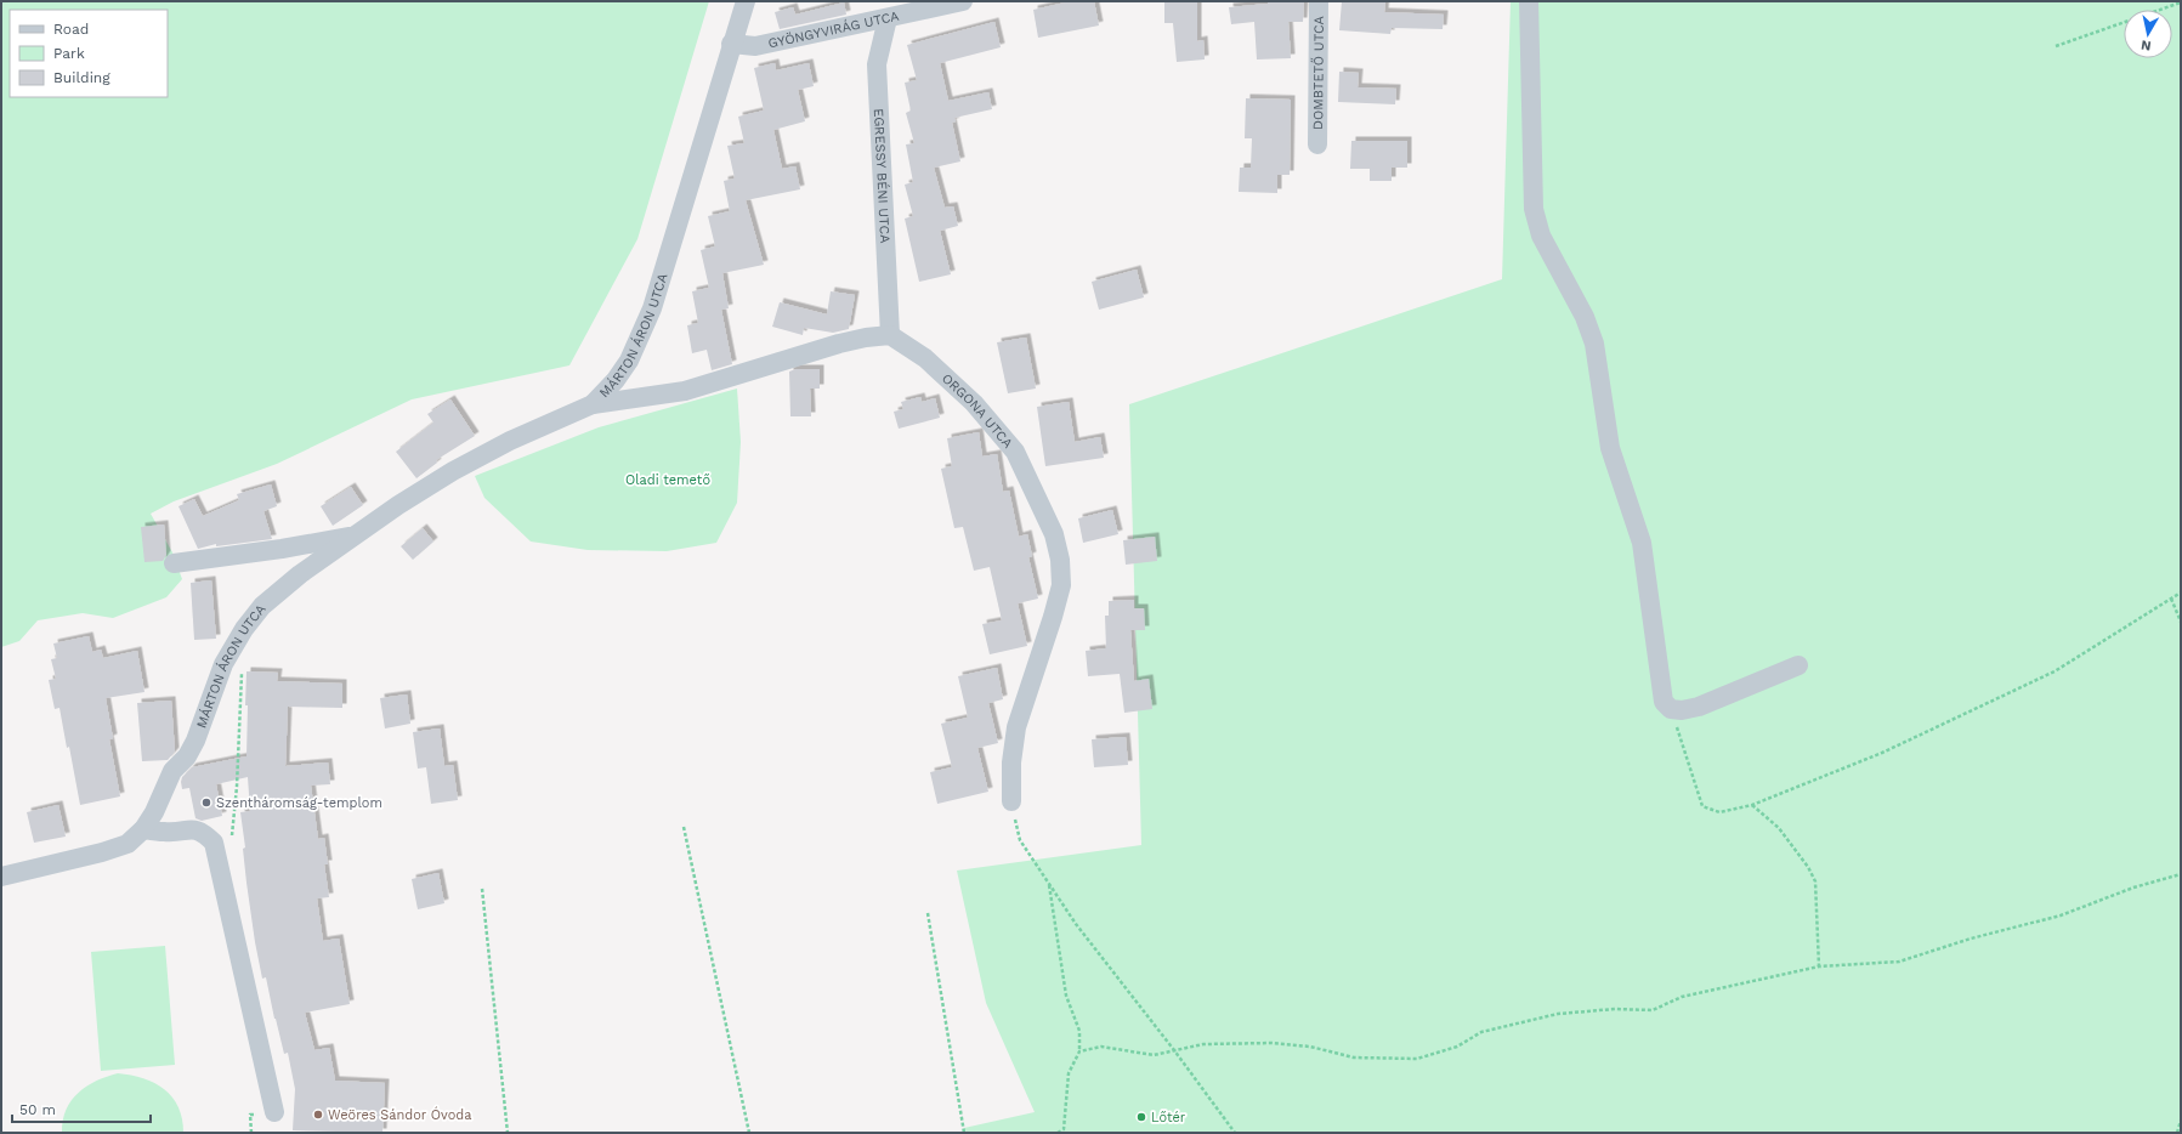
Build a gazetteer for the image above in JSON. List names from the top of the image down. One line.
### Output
{"streets":{"street":["GYÖNGYVIRÁG UTCA","DOMBTETŐ UTCA","EGRESSY BÉNI UTCA","MÁRTON ÁRON UTCA","ORGONA UTCA"]},"crossings":[["GYÖNGYVIRÁG UTCA","EGRESSY BÉNI UTCA"],["GYÖNGYVIRÁG UTCA","MÁRTON ÁRON UTCA"],["EGRESSY BÉNI UTCA","ORGONA UTCA"]],"parks":["Oladi temető"],"places":["Szentháromság-templom","Weöres Sándor Óvoda","Lőtér"],"legend":["Road","Park","Building"],"scale_bar":"50 m","north":"bottom"}
